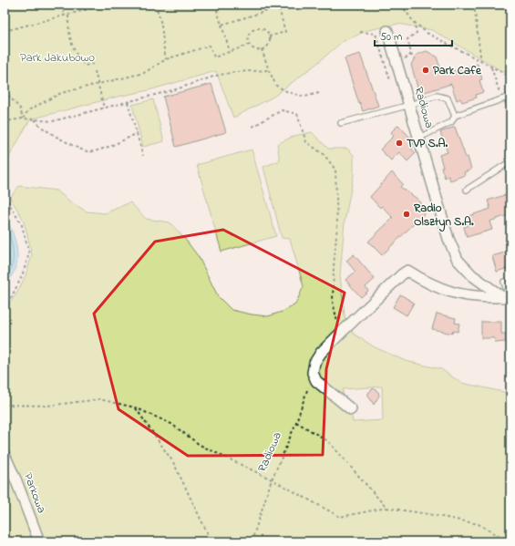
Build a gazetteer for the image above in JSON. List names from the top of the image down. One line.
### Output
{"streets":{"street":["Radiowa","Parkowa"]},"parks":["Park Jakubowo"],"places":["Park Cafe","TVP S.A.","Radio Olsztyn S.A."],"scale_bar":"50 m"}
